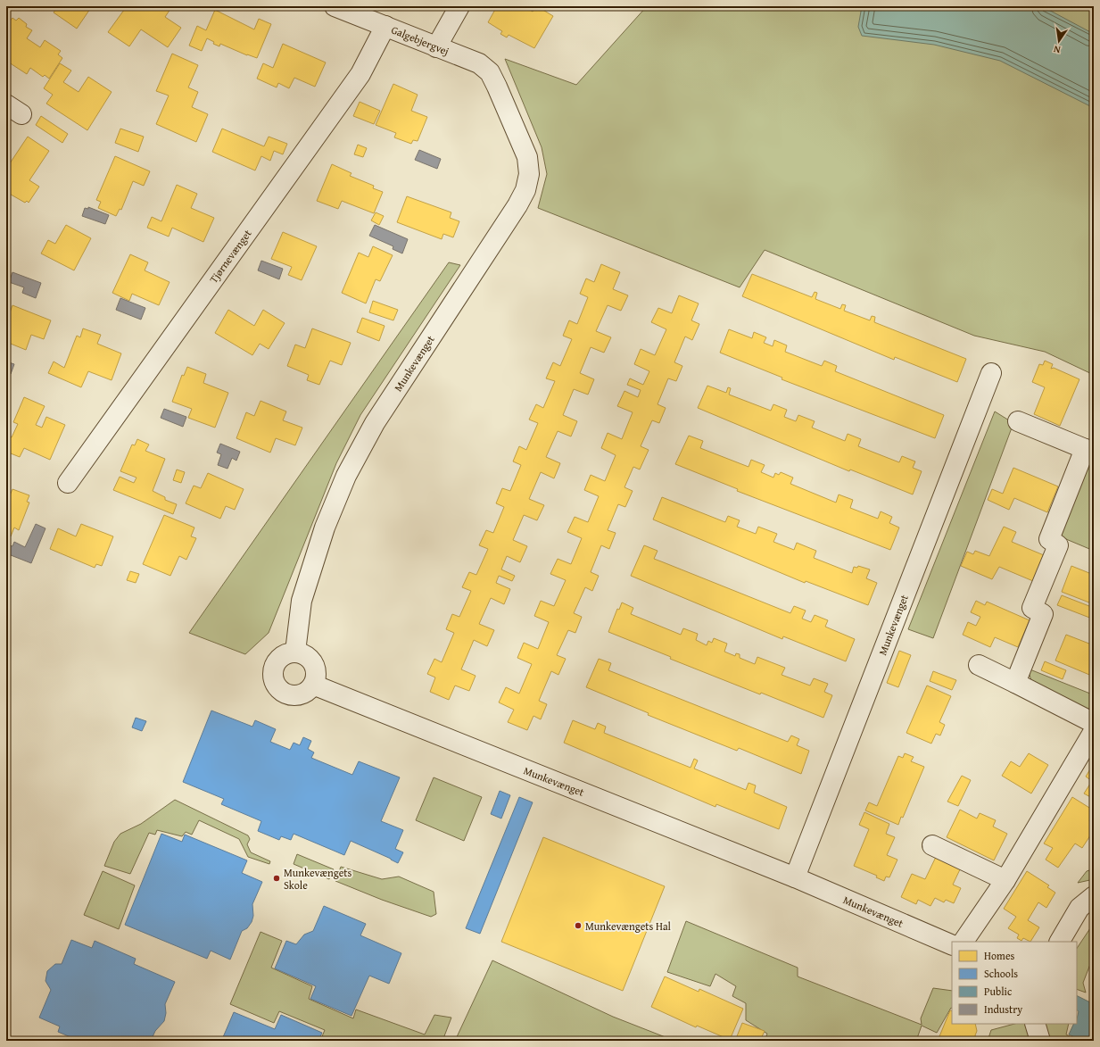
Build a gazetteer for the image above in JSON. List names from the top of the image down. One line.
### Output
{"streets":{"street":["Galgebjergvej","Tjørnevænget","Munkevænget"]},"crossings":[["Galgebjergvej","Tjørnevænget"],["Galgebjergvej","Munkevænget"]],"places":["Munkevængets Skole","Munkevængets Hal"],"legend":["Homes","Schools","Public","Industry"],"north":"bottom"}
